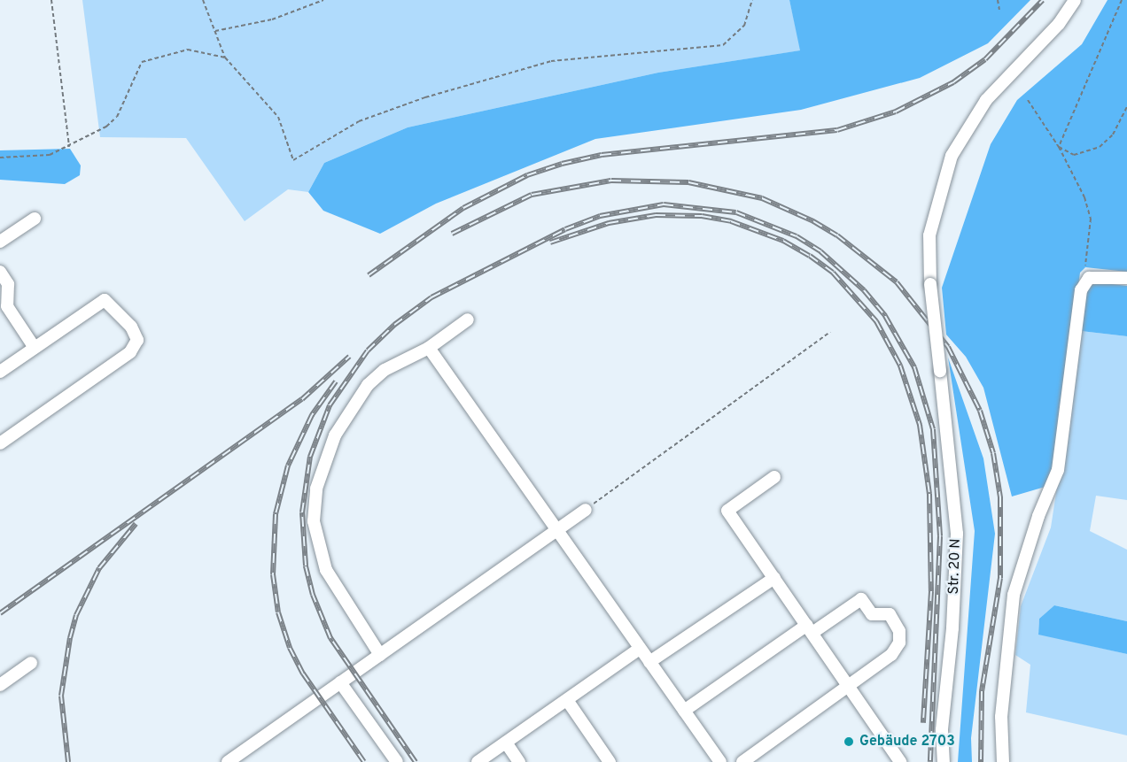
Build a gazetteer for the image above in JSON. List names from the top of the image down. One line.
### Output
{"streets":{"lane":["Str. 20 N"]},"places":["Gebäude 2703"]}
